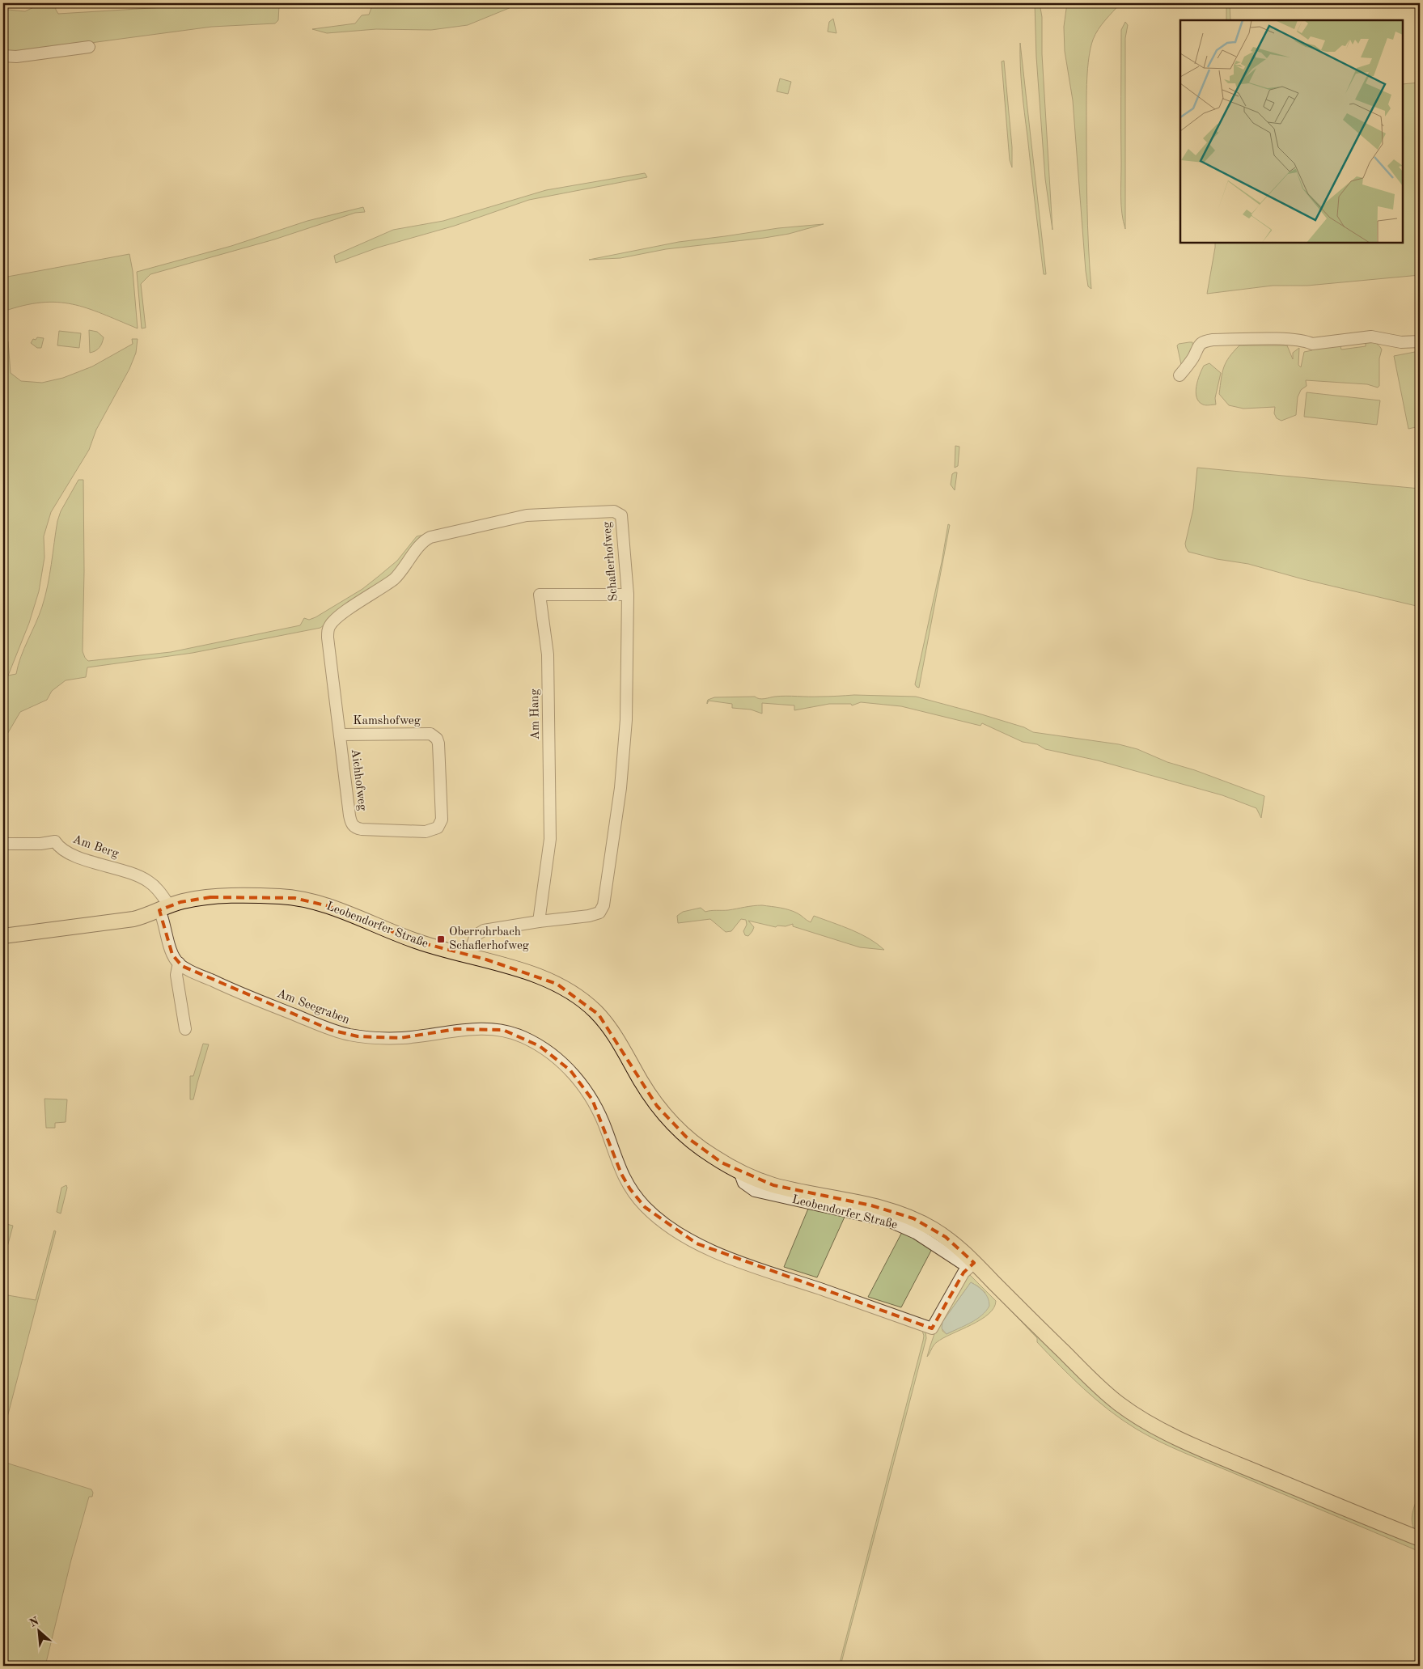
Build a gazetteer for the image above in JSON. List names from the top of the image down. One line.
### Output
{"streets":{"main road":["Leobendorfer Straße"],"street":["Schaflerhofweg","Am Hang","Kamshofweg","Aichhofweg","Am Berg","Am Seegraben"]},"crossings":[["Schaflerhofweg","Am Hang"],["Schaflerhofweg","Aichhofweg"],["Kamshofweg","Aichhofweg"],["Am Berg","Leobendorfer Straße"],["Leobendorfer Straße","Am Seegraben"]],"places":{"transit":["Oberrohrbach Schaflerhofweg"]},"north":"top left"}
